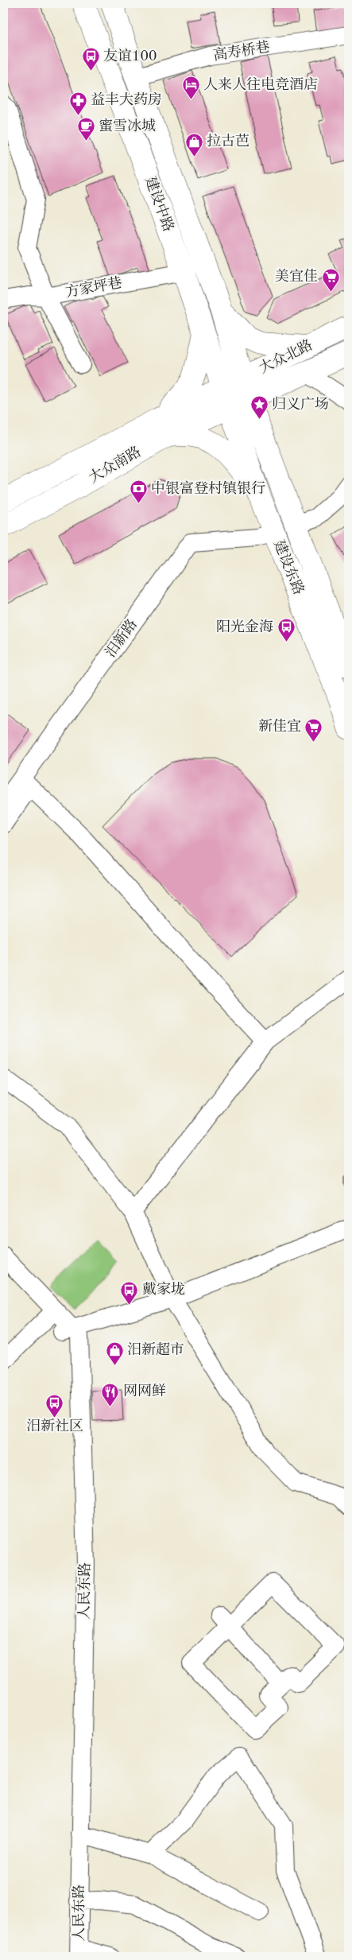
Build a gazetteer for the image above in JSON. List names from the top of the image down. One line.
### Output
{"streets":{"main road":["建设中路","大众北路","大众南路","建设东路"],"street":["高寿桥巷","方家坪巷","汨新路","人民东路"]},"crossings":[["高寿桥巷","建设中路"],["建设中路","方家坪巷"],["建设中路","大众北路"],["建设中路","大众南路"],["建设中路","建设东路"],["大众北路","大众南路"],["大众北路","建设东路"],["大众南路","建设东路"],["建设东路","汨新路"]],"places":{"bus stop":["友谊100","阳光金海","戴家垅","汨新社区"],"hotel":["人来人往电竞酒店"],"pharmacy":["益丰大药房"],"cafe":["蜜雪冰城"],"shop":["拉古芭","汨新超市"],"supermarket":["美宜佳","新佳宜"],"place":["归义广场"],"bank":["中银富登村镇银行"],"restaurant":["网网鲜"]}}
